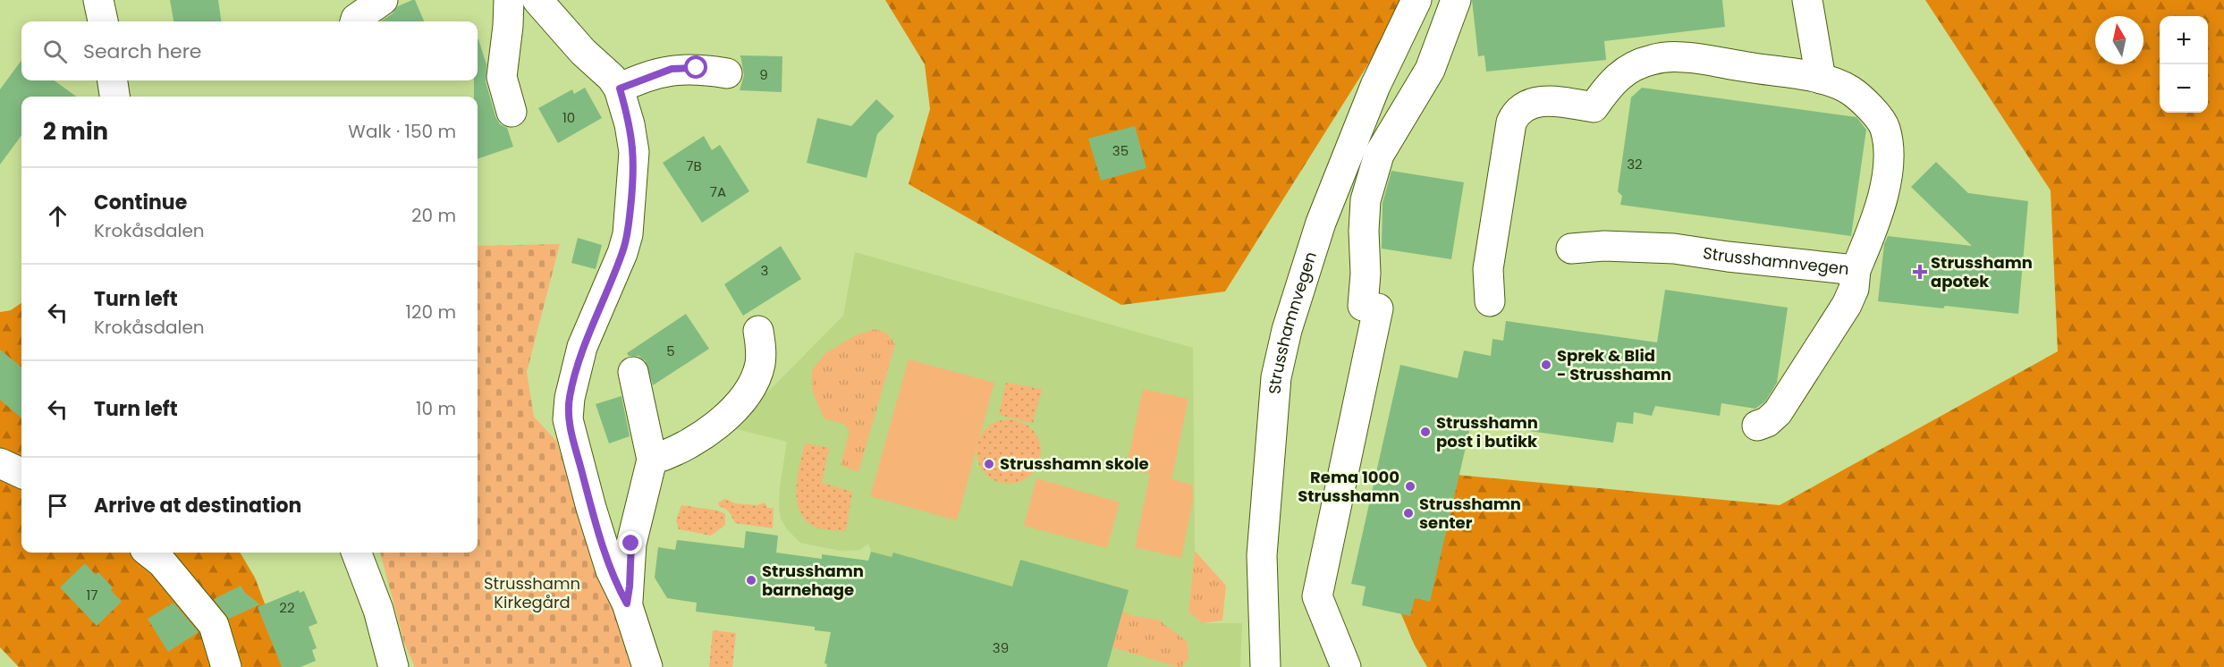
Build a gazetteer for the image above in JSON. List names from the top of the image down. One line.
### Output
{"streets":{"street":["Strusshamnvegen"]},"parks":["Strusshamn Kirkegård"],"places":{"health":["Strusshamn apotek"],"other":["Sprek & Blid - Strusshamn","Strusshamn post i butikk","Strusshamn skole","Rema 1000 Strusshamn","Strusshamn senter","Strusshamn barnehage"]},"house_numbers":["9","10","35","32","7B","7A","3","5","17","22","39"],"north":"top","page":{"map_buttons":["+","−"],"search":"Search here","heading":["2 min","Walk · 150 m"],"list":[["Continue","Krokåsdalen","20 m"],["Turn left","Krokåsdalen","120 m"],["Turn left","10 m"],"Arrive at destination"]}}
